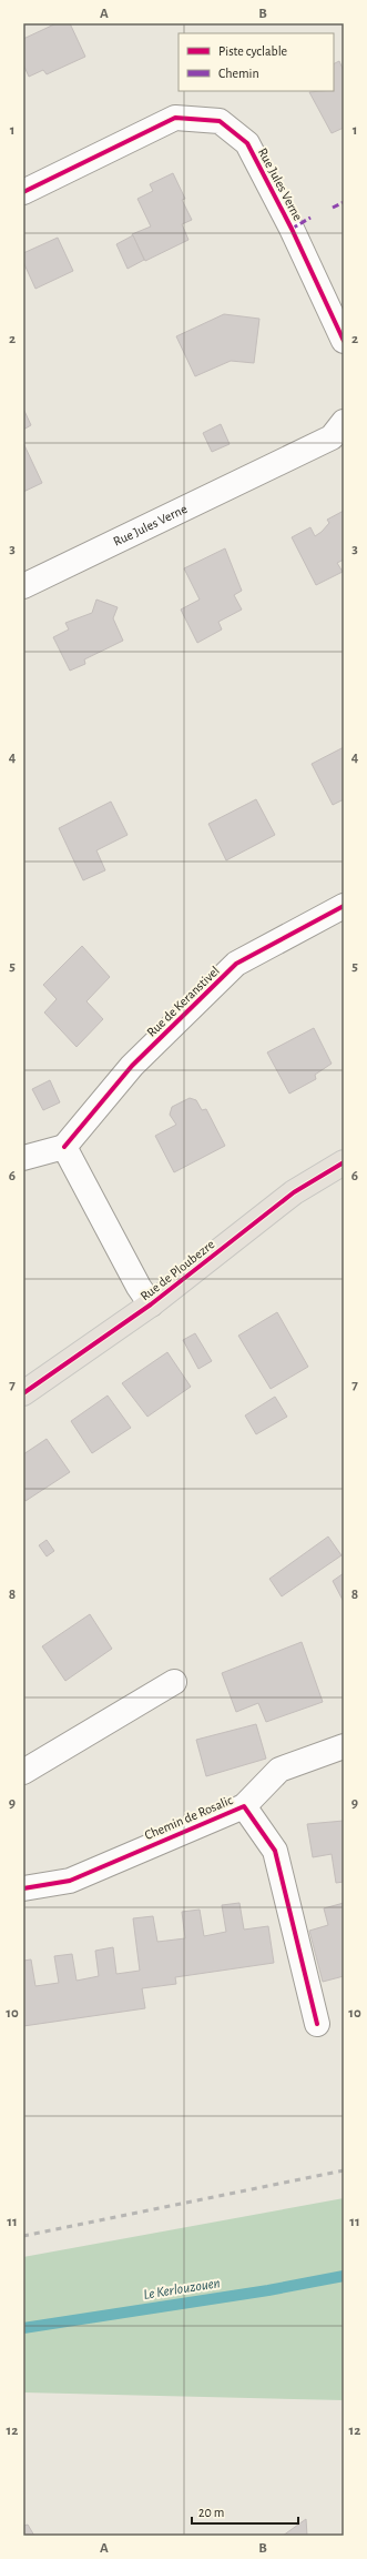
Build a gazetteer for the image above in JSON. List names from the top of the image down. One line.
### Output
{"streets":{"main road":["Rue de Ploubezre"],"street":["Rue Jules Verne","Rue de Keranstivel","Chemin de Rosalic"]},"water":["Le Kerlouzouen"],"legend":["Piste cyclable","Chemin"],"scale_bar":"20 m","grid":{"columns":["A","B"],"rows":["1","2","3","4","5","6","7","8","9","10","11","12"]}}
